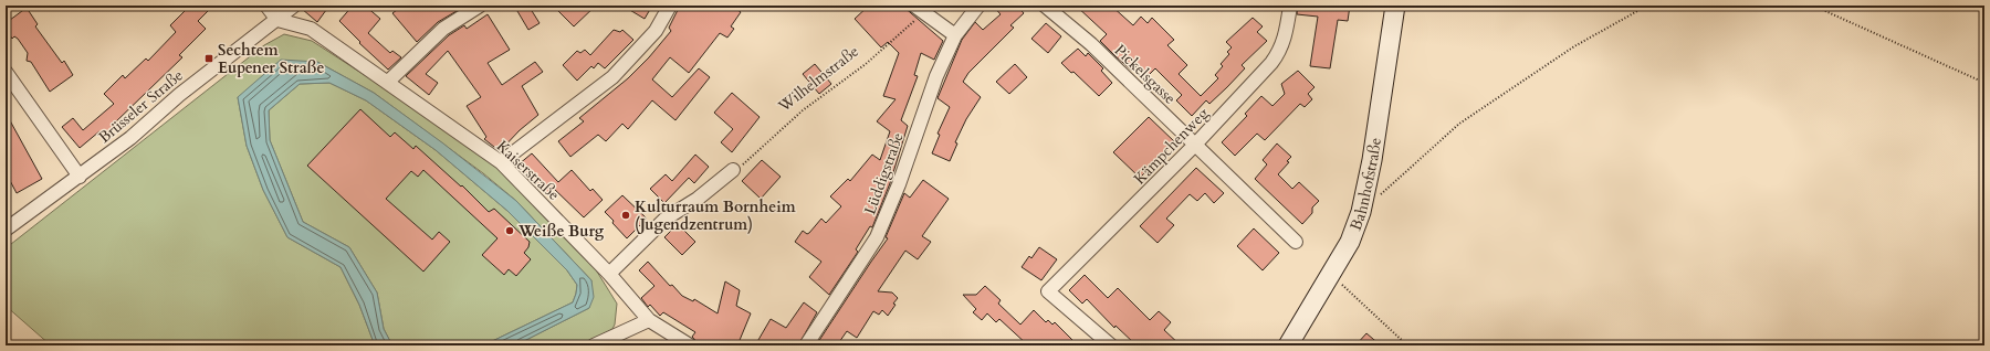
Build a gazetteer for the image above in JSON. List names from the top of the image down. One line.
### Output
{"streets":{"main road":["Bahnhofstraße"],"street":["Pickelsgasse","Brüsseler Straße","Kämpchenweg","Kaiserstraße","Lüddigstraße"],"path":["Wilhelmstraße"]},"crossings":[["Pickelsgasse","Kämpchenweg"],["Brüsseler Straße","Kaiserstraße"]],"places":{"transit":["Sechtem Eupener Straße"],"other":["Kulturraum Bornheim (Jugendzentrum)","Weiße Burg"]}}
